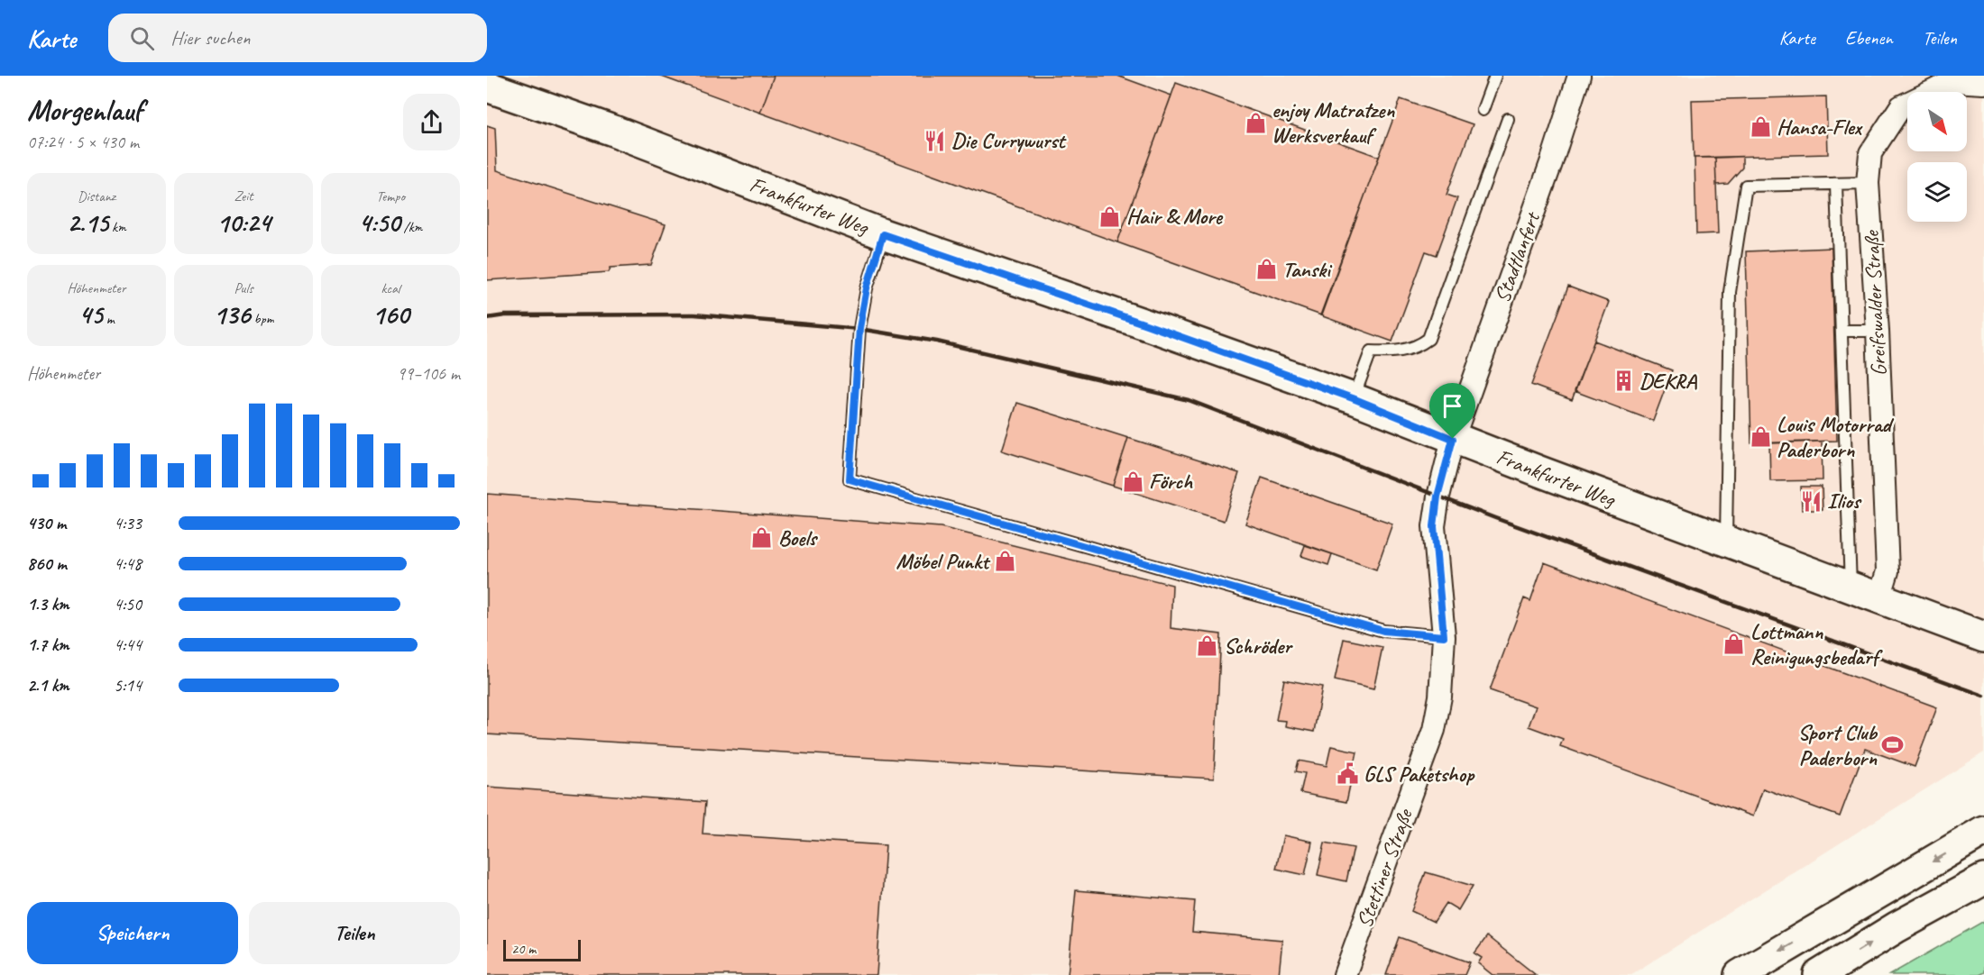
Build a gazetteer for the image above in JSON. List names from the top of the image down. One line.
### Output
{"streets":{"main road":["Frankfurter Weg"],"street":["Stadtlanfert","Greifswalder Straße","Stettiner Straße"]},"crossings":[["Frankfurter Weg","Stadtlanfert"],["Frankfurter Weg","Greifswalder Straße"],["Frankfurter Weg","Stettiner Straße"],["Stadtlanfert","Stettiner Straße"]],"places":{"shop":["enjoy Matratzen Werksverkauf","Hansa-Flex","Hair & More","Tanski","Louis Motorrad Paderborn","Förch","Boels","Möbel Punkt","Lottmann Reinigungsbedarf","Schröder"],"restaurant":["Die Currywurst","Ilios"],"building":["DEKRA"],"sports":["Sport Club Paderborn"],"public building":["GLS Paketshop"]},"scale_bar":"20 m","north":"bottom right","page":{"header":"Karte","search":"Hier suchen","nav":["Karte","Ebenen","Teilen"],"heading":["Morgenlauf","07:24 · 5 × 430 m"],"stats":[["Distanz","2.15 km"],["Zeit","10:24"],["Tempo","4:50 /km"],["Höhenmeter","45 m"],["Puls","136 bpm"],["kcal","160"]],"chart":["Höhenmeter","99–106 m"],"list":[{"name":"430 m","note":"4:33"},{"name":"860 m","note":"4:48"},{"name":"1.3 km","note":"4:50"},{"name":"1.7 km","note":"4:44"},{"name":"2.1 km","note":"5:14"}],"buttons":["Speichern","Teilen"],"scale":"20 m"}}
